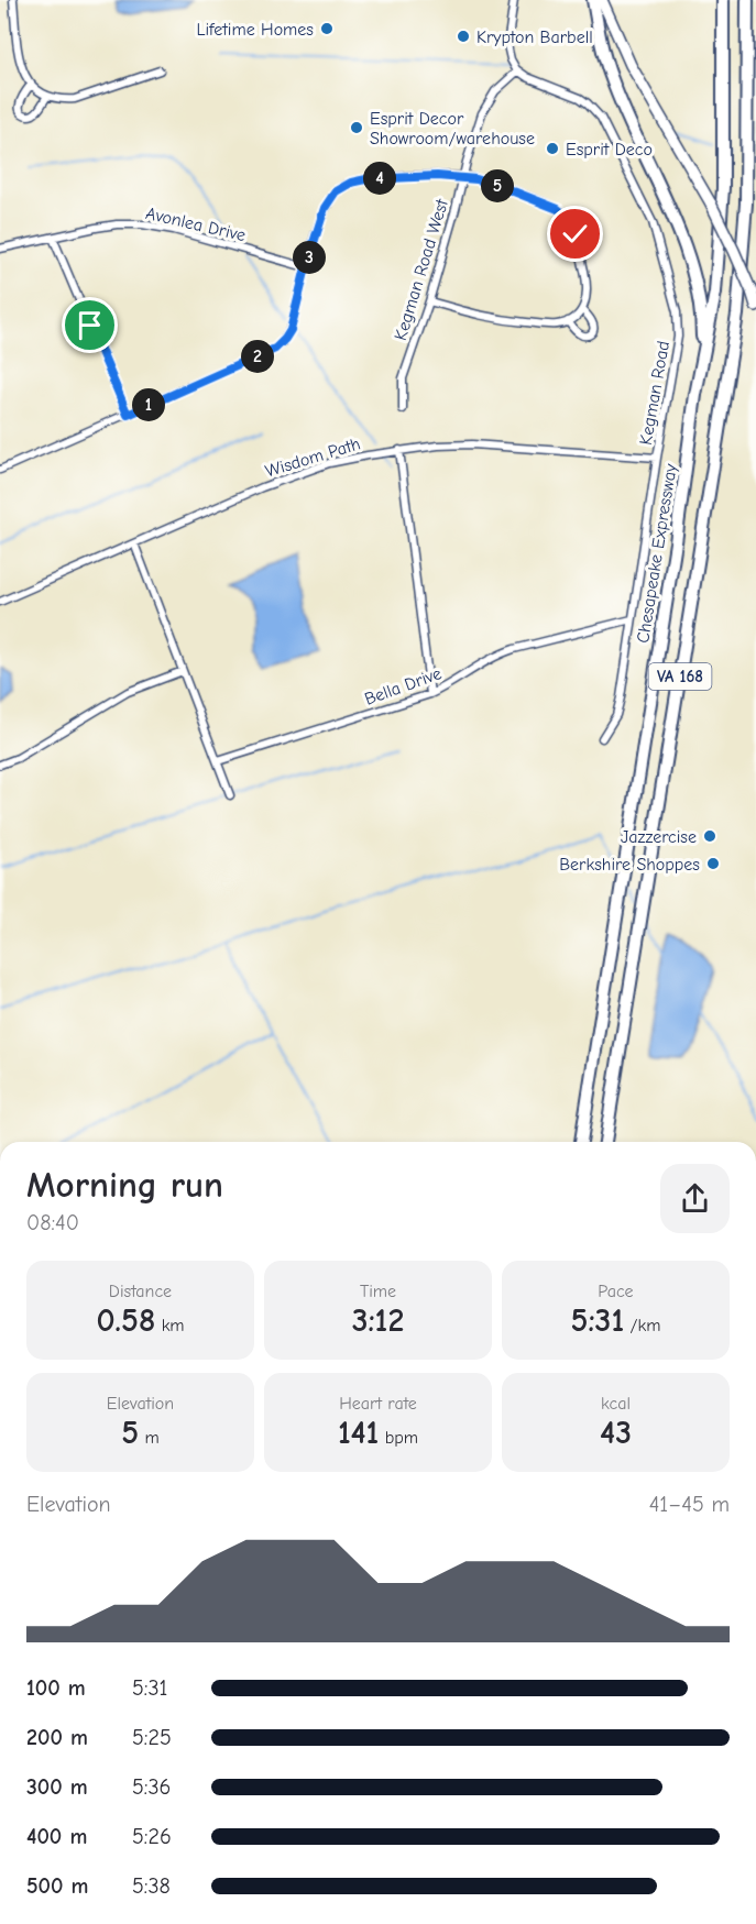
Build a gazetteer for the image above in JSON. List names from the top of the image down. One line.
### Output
{"streets":{"highway":["Chesapeake Expressway","VA 168"],"street":["Avonlea Drive","Kegman Road West","Kegman Road","Wisdom Path","Bella Drive"]},"crossings":[["Kegman Road West","Kegman Road"],["Kegman Road","Wisdom Path"],["Kegman Road","Bella Drive"]],"places":["Lifetime Homes","Krypton Barbell","Esprit Decor Showroom/warehouse","Esprit Deco","Jazzercise","Berkshire Shoppes"],"page":{"pins":["4","5","3","2","1"],"heading":["Morning run","08:40"],"stats":[["Distance","0.58 km"],["Time","3:12"],["Pace","5:31 /km"],["Elevation","5 m"],["Heart rate","141 bpm"],["kcal","43"]],"chart":["Elevation","41–45 m"],"list":[{"name":"100 m","note":"5:31"},{"name":"200 m","note":"5:25"},{"name":"300 m","note":"5:36"},{"name":"400 m","note":"5:26"},{"name":"500 m","note":"5:38"}]}}
